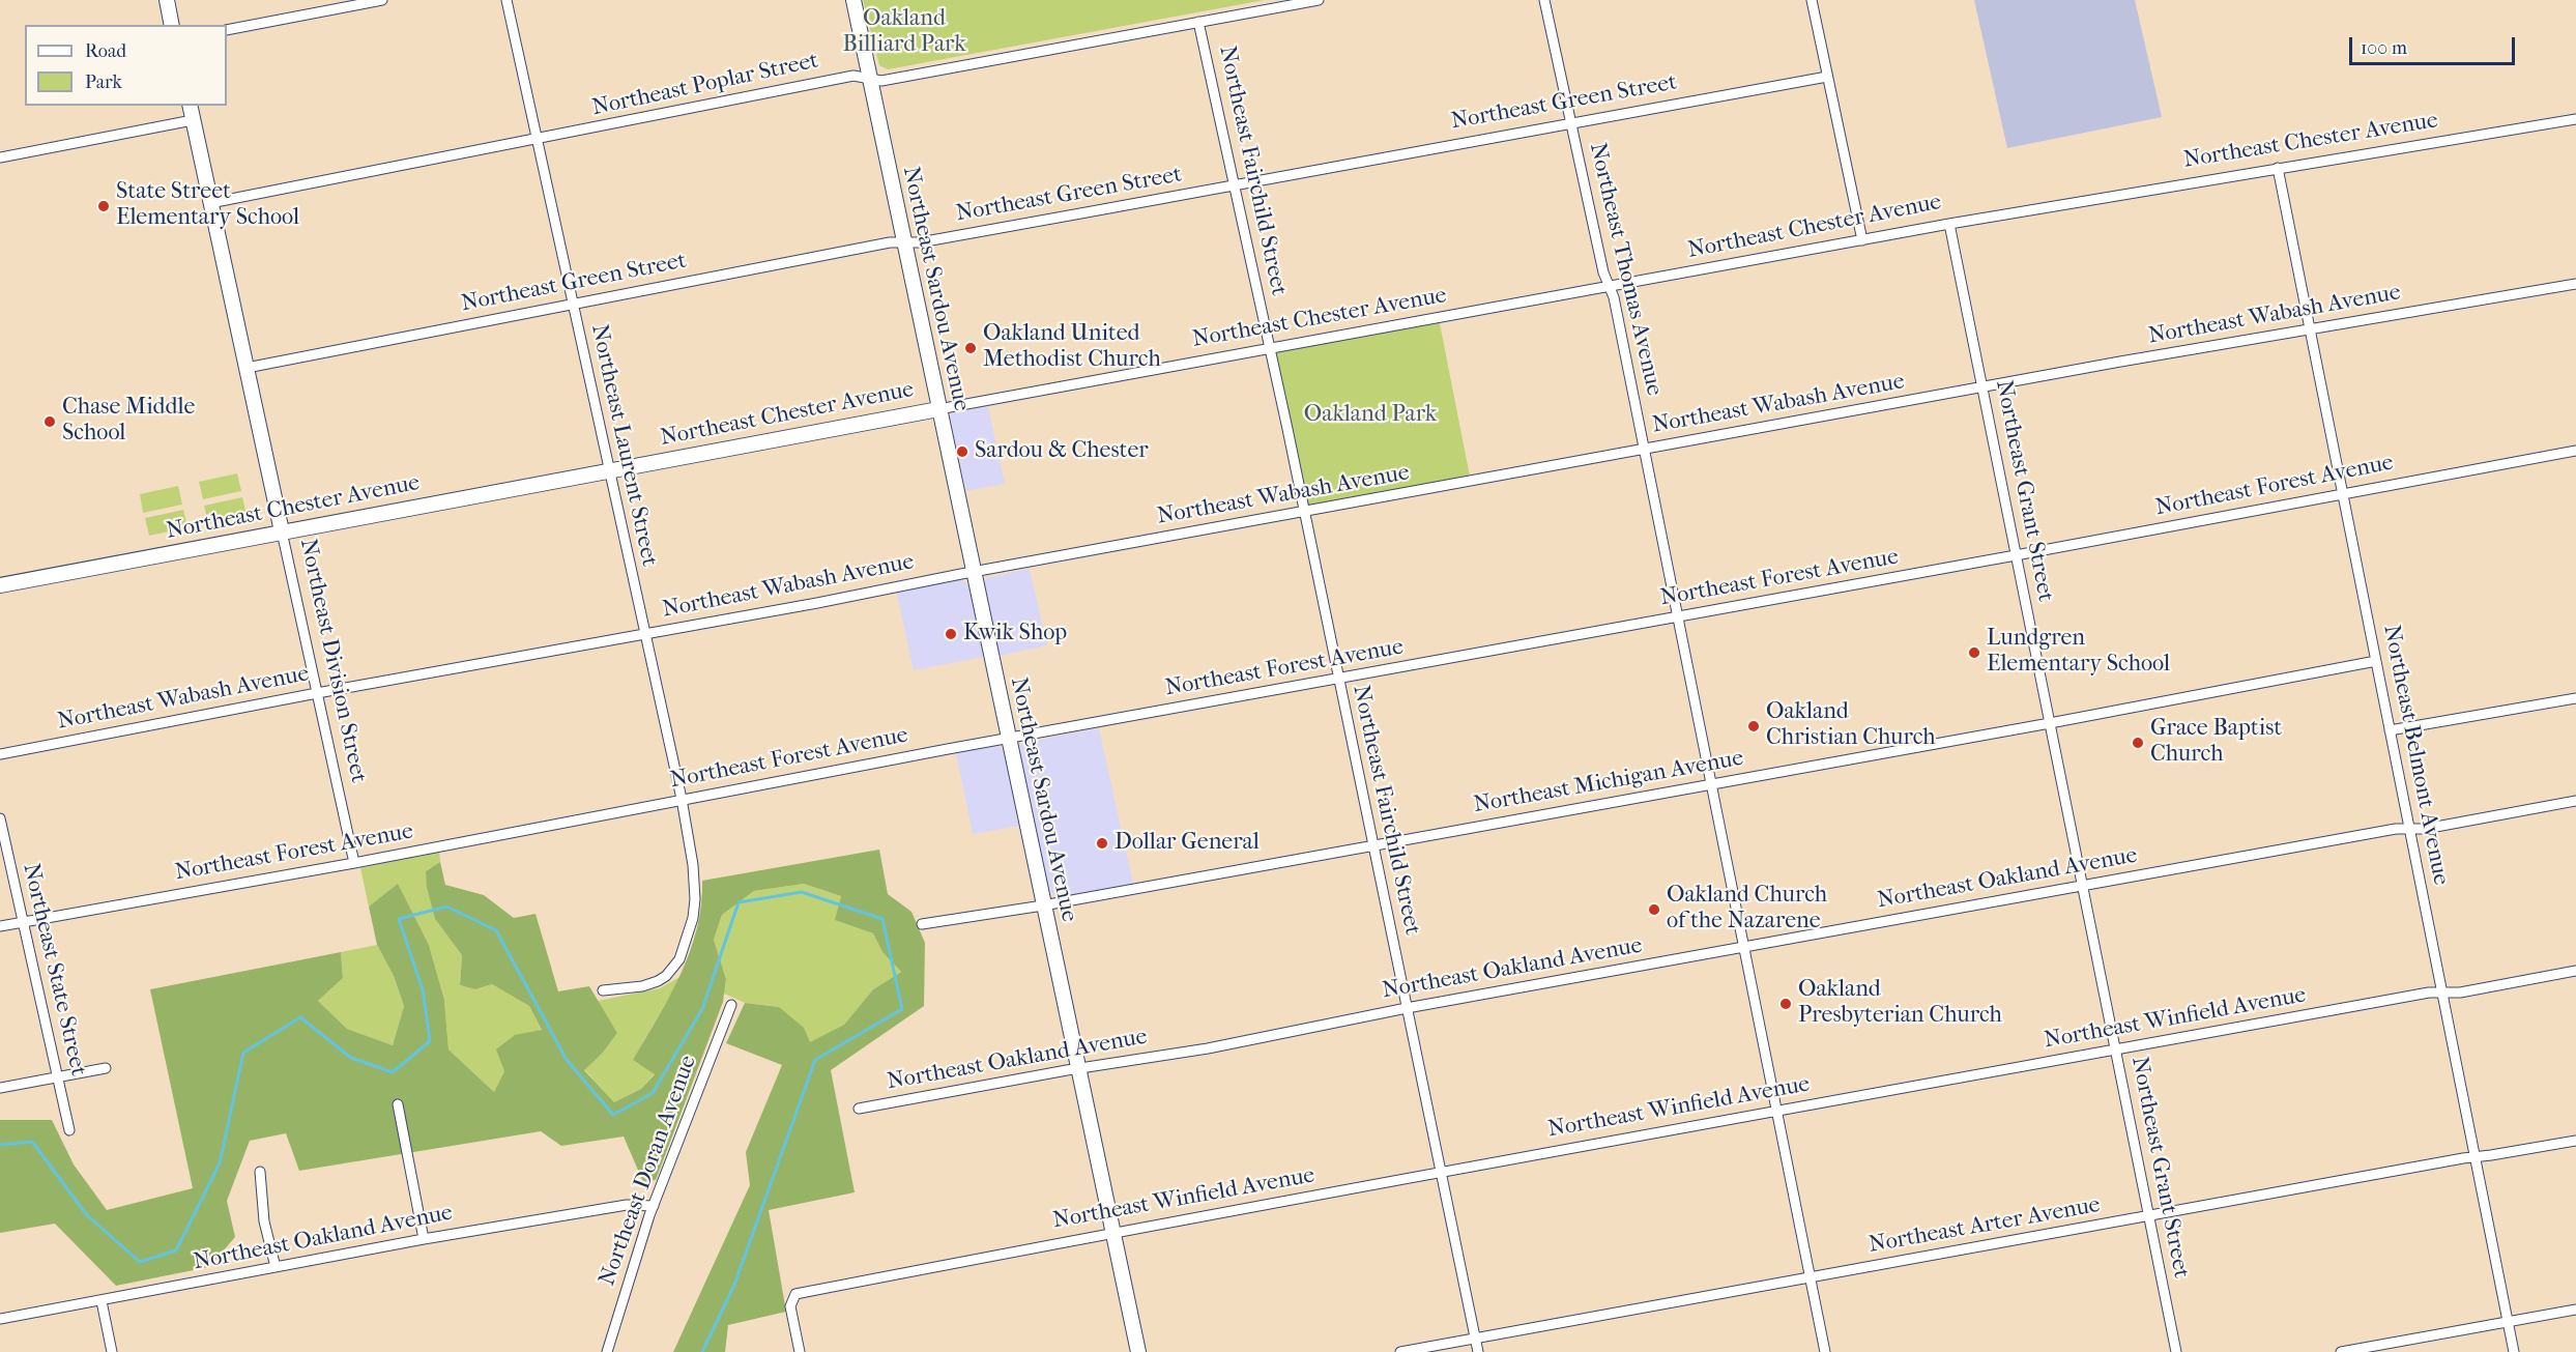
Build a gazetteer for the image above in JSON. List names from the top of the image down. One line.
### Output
{"streets":{"street":["Northeast Poplar Street","Northeast Green Street","Northeast Chester Avenue","Northeast Fairchild Street","Northeast Thomas Avenue","Northeast Sardou Avenue","Northeast Wabash Avenue","Northeast Laurent Street","Northeast Forest Avenue","Northeast Grant Street","Northeast Division Street","Northeast Belmont Avenue","Northeast Michigan Avenue","Northeast Oakland Avenue","Northeast State Street","Northeast Winfield Avenue","Northeast Doran Avenue","Northeast Arter Avenue"]},"crossings":[["Northeast Poplar Street","Northeast Fairchild Street"],["Northeast Poplar Street","Northeast Sardou Avenue"],["Northeast Poplar Street","Northeast Laurent Street"],["Northeast Poplar Street","Northeast Division Street"],["Northeast Green Street","Northeast Fairchild Street"],["Northeast Green Street","Northeast Thomas Avenue"],["Northeast Green Street","Northeast Sardou Avenue"],["Northeast Green Street","Northeast Laurent Street"],["Northeast Green Street","Northeast Division Street"],["Northeast Chester Avenue","Northeast Fairchild Street"],["Northeast Chester Avenue","Northeast Thomas Avenue"],["Northeast Chester Avenue","Northeast Sardou Avenue"],["Northeast Chester Avenue","Northeast Laurent Street"],["Northeast Chester Avenue","Northeast Grant Street"],["Northeast Chester Avenue","Northeast Division Street"],["Northeast Chester Avenue","Northeast Belmont Avenue"],["Northeast Fairchild Street","Northeast Wabash Avenue"],["Northeast Fairchild Street","Northeast Forest Avenue"],["Northeast Fairchild Street","Northeast Michigan Avenue"],["Northeast Fairchild Street","Northeast Oakland Avenue"],["Northeast Fairchild Street","Northeast Winfield Avenue"],["Northeast Fairchild Street","Northeast Arter Avenue"],["Northeast Thomas Avenue","Northeast Wabash Avenue"],["Northeast Thomas Avenue","Northeast Forest Avenue"],["Northeast Thomas Avenue","Northeast Michigan Avenue"],["Northeast Thomas Avenue","Northeast Oakland Avenue"],["Northeast Thomas Avenue","Northeast Winfield Avenue"],["Northeast Thomas Avenue","Northeast Arter Avenue"],["Northeast Sardou Avenue","Northeast Wabash Avenue"],["Northeast Sardou Avenue","Northeast Forest Avenue"],["Northeast Sardou Avenue","Northeast Michigan Avenue"],["Northeast Sardou Avenue","Northeast Oakland Avenue"],["Northeast Sardou Avenue","Northeast Winfield Avenue"],["Northeast Wabash Avenue","Northeast Laurent Street"],["Northeast Wabash Avenue","Northeast Grant Street"],["Northeast Wabash Avenue","Northeast Division Street"],["Northeast Wabash Avenue","Northeast Belmont Avenue"],["Northeast Laurent Street","Northeast Forest Avenue"],["Northeast Forest Avenue","Northeast Grant Street"],["Northeast Forest Avenue","Northeast Division Street"],["Northeast Forest Avenue","Northeast Belmont Avenue"],["Northeast Forest Avenue","Northeast State Street"],["Northeast Grant Street","Northeast Michigan Avenue"],["Northeast Grant Street","Northeast Oakland Avenue"],["Northeast Grant Street","Northeast Winfield Avenue"],["Northeast Grant Street","Northeast Arter Avenue"],["Northeast Belmont Avenue","Northeast Michigan Avenue"],["Northeast Belmont Avenue","Northeast Oakland Avenue"],["Northeast Belmont Avenue","Northeast Winfield Avenue"],["Northeast Belmont Avenue","Northeast Arter Avenue"],["Northeast Oakland Avenue","Northeast Doran Avenue"]],"parks":["Oakland Billiard Park","Oakland Park"],"places":["State Street Elementary School","Oakland United Methodist Church","Chase Middle School","Sardou & Chester","Kwik Shop","Lundgren Elementary School","Oakland Christian Church","Grace Baptist Church","Dollar General","Oakland Church of the Nazarene","Oakland Presbyterian Church"],"legend":["Road","Park"],"scale_bar":"100 m"}
